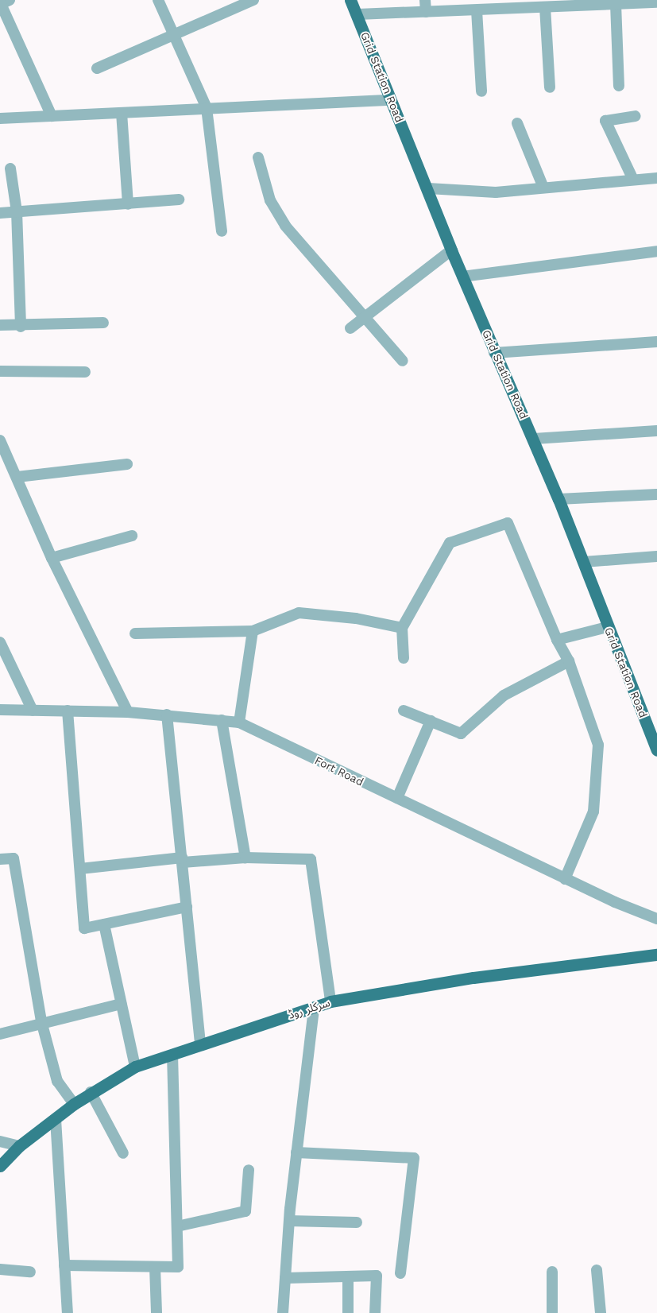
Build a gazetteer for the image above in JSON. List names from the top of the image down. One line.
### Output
{"streets":{"main road":["Grid Station Road","سرکلر روڈ"],"street":["Fort Road"]}}
